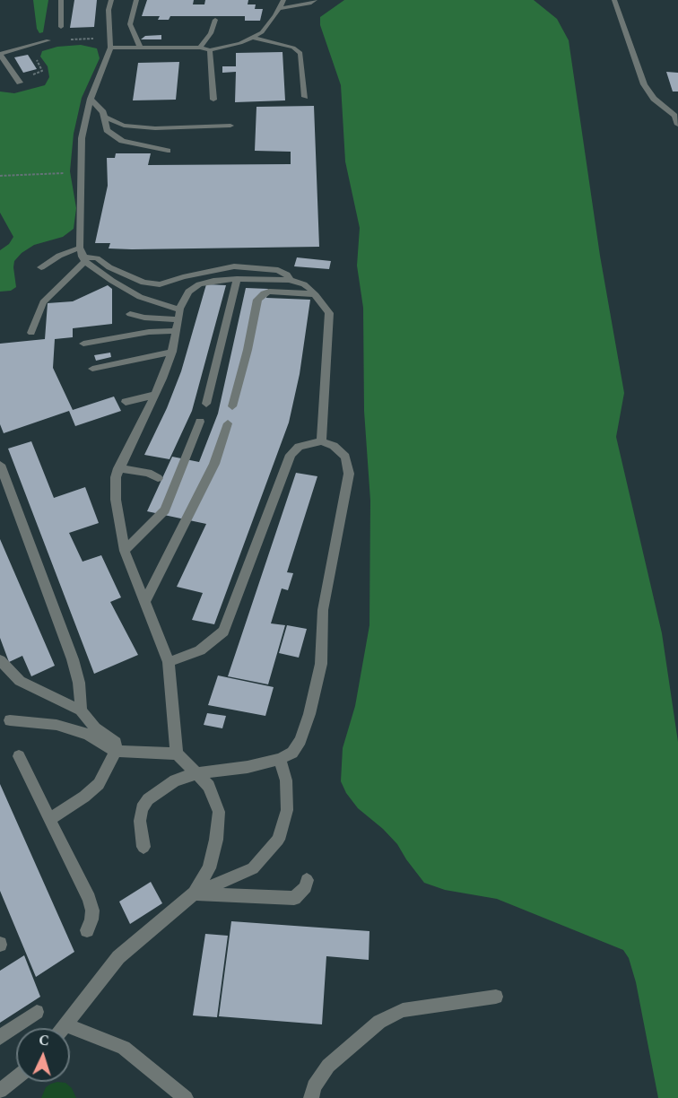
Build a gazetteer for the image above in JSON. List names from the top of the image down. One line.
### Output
{"north":"top"}
